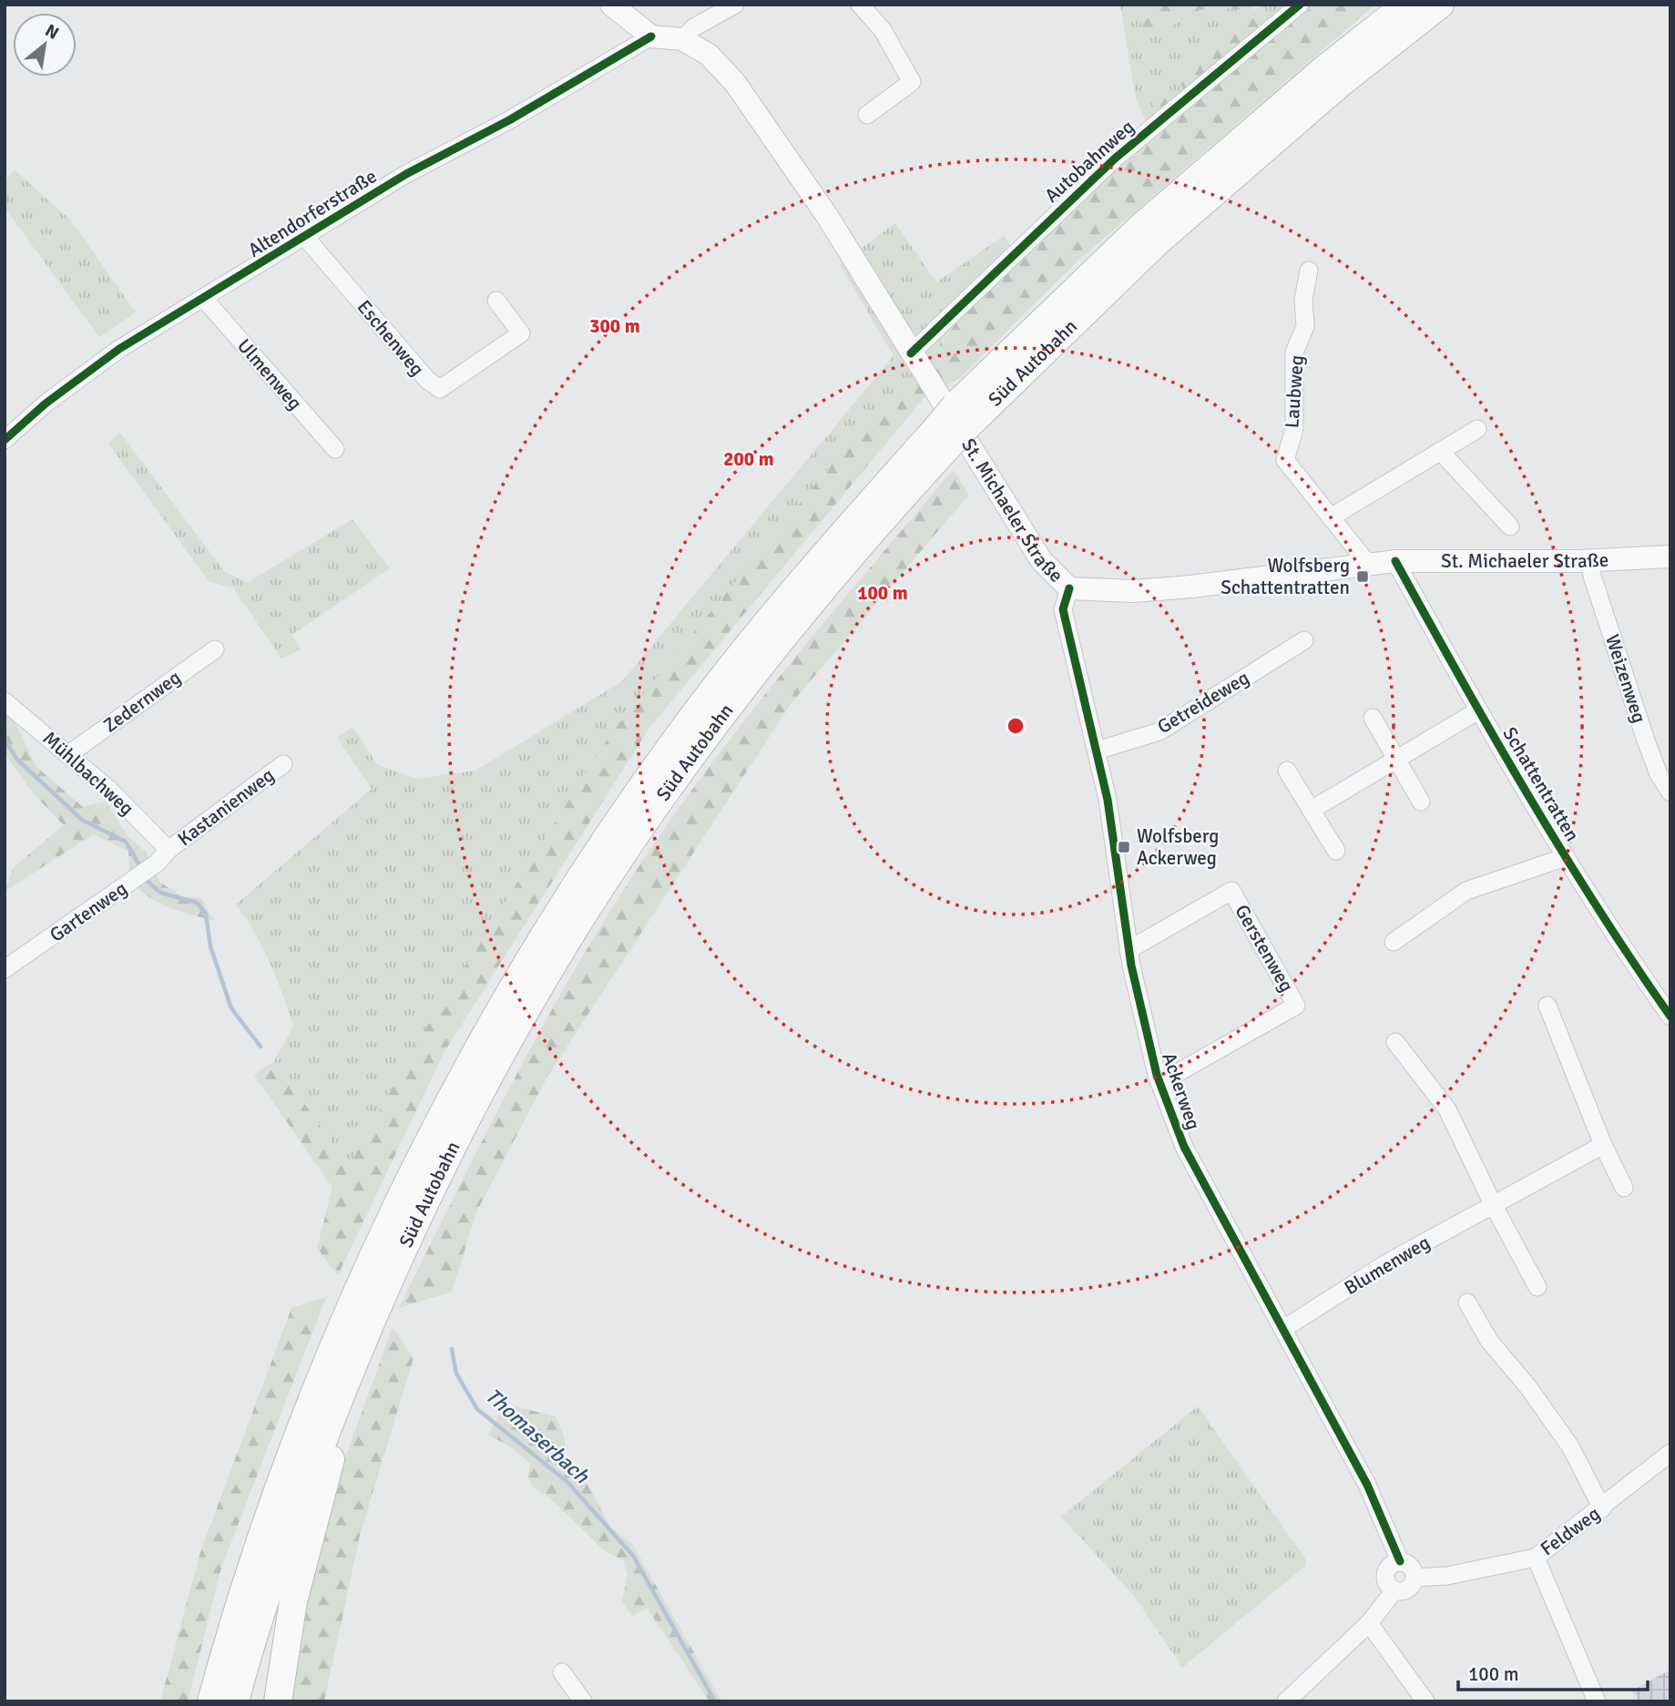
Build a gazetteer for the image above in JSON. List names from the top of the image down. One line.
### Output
{"streets":{"highway":["Süd Autobahn"],"main road":["St. Michaeler Straße"],"street":["Autobahnweg","Altendorferstraße","Eschenweg","Ulmenweg","Laubweg","Weizenweg","Zedernweg","Getreideweg","Mühlbachweg","Schattentratten","Kastanienweg","Gartenweg","Gerstenweg","Ackerweg","Blumenweg","Feldweg"]},"crossings":[["Autobahnweg","St. Michaeler Straße"],["Altendorferstraße","Eschenweg"],["Altendorferstraße","Ulmenweg"],["Altendorferstraße","St. Michaeler Straße"],["Laubweg","St. Michaeler Straße"],["St. Michaeler Straße","Weizenweg"],["St. Michaeler Straße","Schattentratten"],["St. Michaeler Straße","Ackerweg"],["Zedernweg","Mühlbachweg"],["Getreideweg","Ackerweg"],["Mühlbachweg","Kastanienweg"],["Mühlbachweg","Gartenweg"],["Kastanienweg","Gartenweg"],["Gerstenweg","Ackerweg"],["Ackerweg","Blumenweg"],["Ackerweg","Feldweg"]],"water":["Thomaserbach"],"places":{"transit":["Wolfsberg Schattentratten","Wolfsberg Ackerweg"]},"scale_bar":"100 m","north":"top right","rings":["300 m","200 m","100 m"]}
